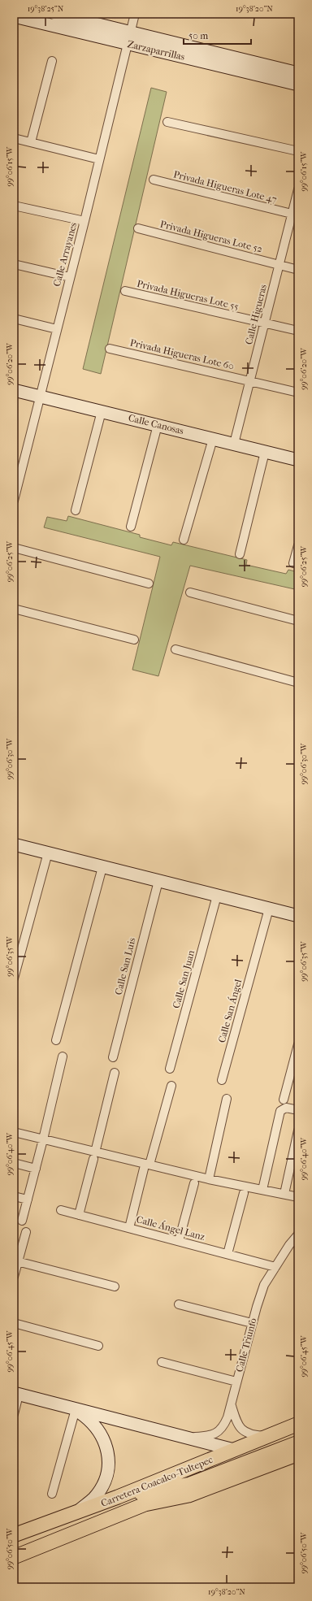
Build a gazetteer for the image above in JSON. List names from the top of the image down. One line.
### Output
{"streets":{"main road":["Carretera Coacalco-Tultepec"],"street":["Zarzaparrillas","Privada Higueras Lote 47","Privada Higueras Lote 52","Calle Arrayanes","Privada Higueras Lote 55","Calle Higueras","Privada Higueras Lote 60","Calle Canosas","Calle San Luis","Calle San Juan","Calle San Ángel","Calle Ángel Lanz","Calle Triunfo"]},"crossings":[["Zarzaparrillas","Calle Arrayanes"],["Privada Higueras Lote 47","Calle Higueras"],["Privada Higueras Lote 52","Calle Higueras"],["Calle Arrayanes","Calle Canosas"],["Privada Higueras Lote 55","Calle Higueras"],["Calle Higueras","Privada Higueras Lote 60"],["Calle Higueras","Calle Canosas"],["Calle Ángel Lanz","Calle Triunfo"],["Calle Triunfo","Carretera Coacalco-Tultepec"]],"scale_bar":"50 m","coordinates":["19°38'25\"N","19°38'20\"N","99°06'15\"W","99°06'20\"W","99°06'25\"W","99°06'30\"W","99°06'35\"W","99°06'40\"W","99°06'45\"W","99°06'50\"W"]}
